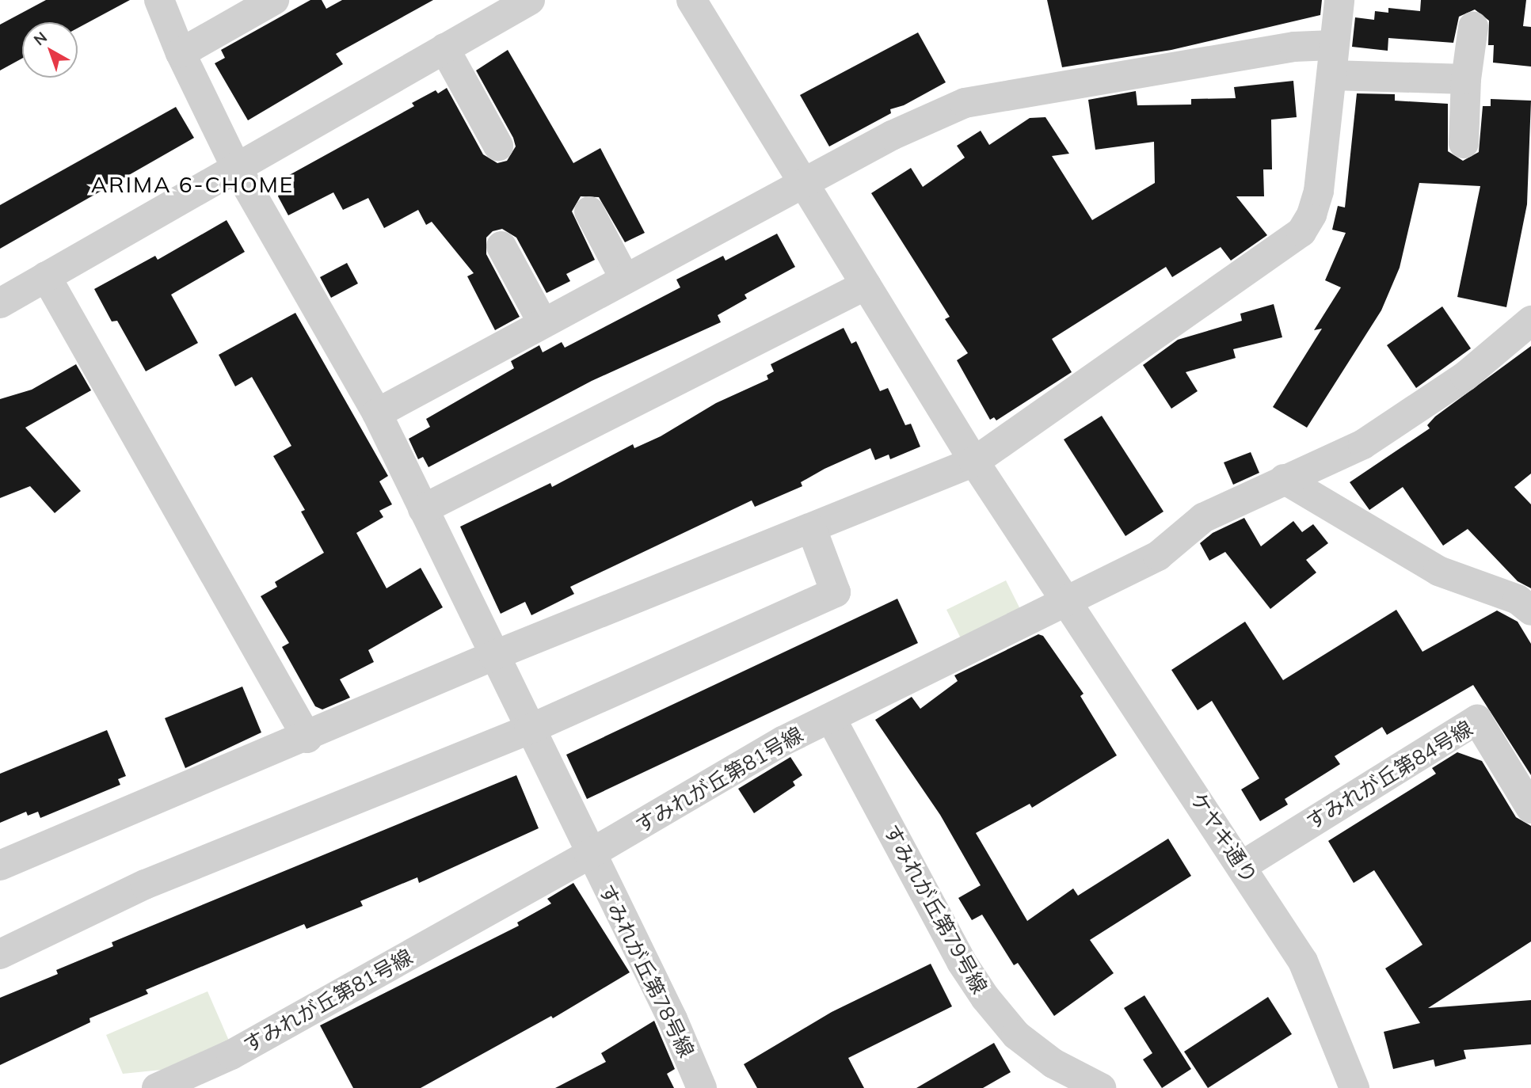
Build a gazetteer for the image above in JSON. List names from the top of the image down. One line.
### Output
{"streets":{"street":["すみれが丘第84号線","すみれが丘第81号線","ケヤキ通り","すみれが丘第79号線","すみれが丘第78号線"]},"crossings":[["すみれが丘第84号線","ケヤキ通り"],["すみれが丘第81号線","ケヤキ通り"],["すみれが丘第81号線","すみれが丘第79号線"],["すみれが丘第81号線","すみれが丘第78号線"]],"districts":["ARIMA 6-CHOME"],"north":"top left"}
